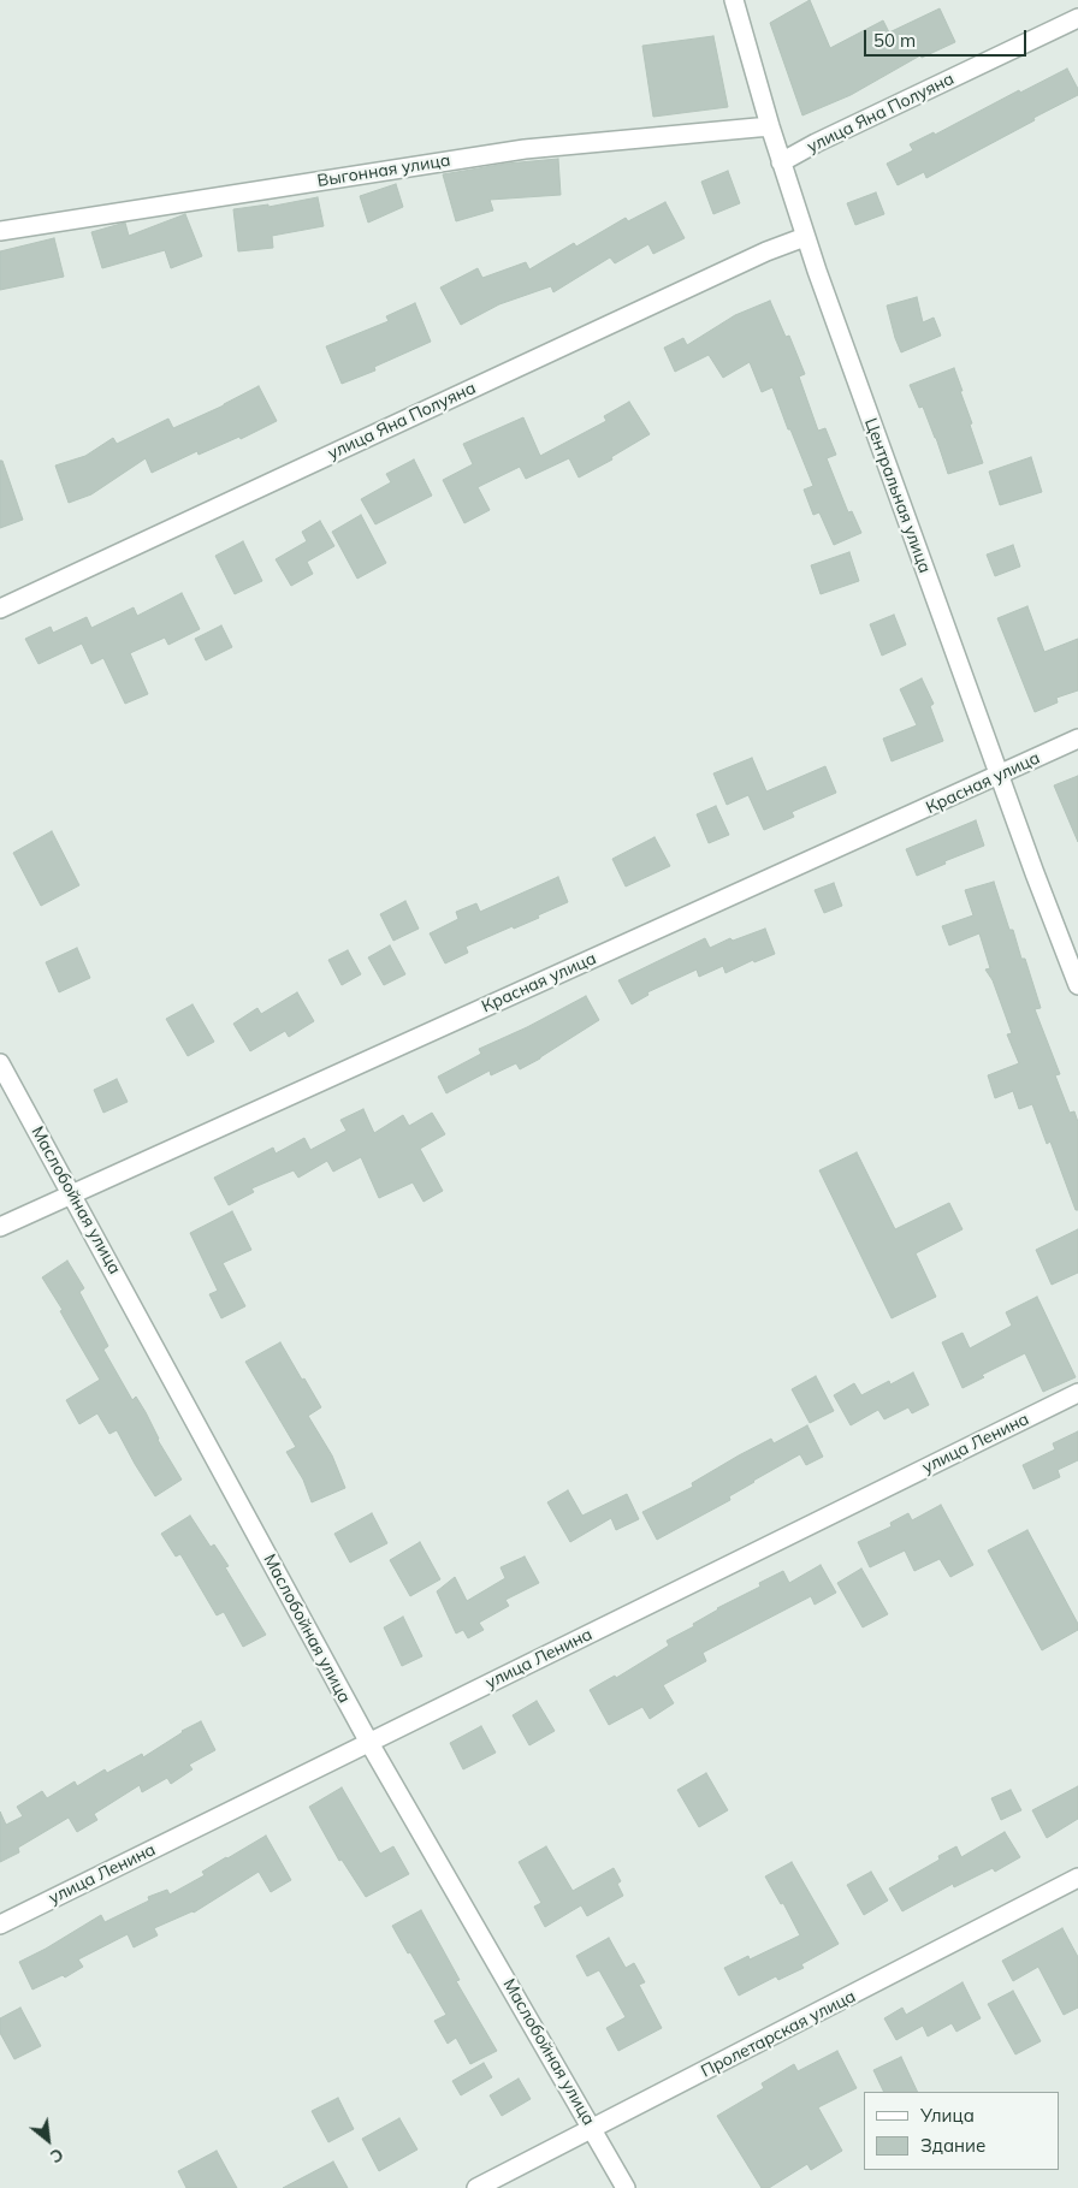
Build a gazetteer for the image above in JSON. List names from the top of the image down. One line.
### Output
{"streets":{"street":["улица Яна Полуяна","Выгонная улица","Центральная улица","Красная улица","Маслобойная улица","улица Ленина","Пролетарская улица"]},"crossings":[["улица Яна Полуяна","Центральная улица"],["Выгонная улица","Центральная улица"],["Центральная улица","Красная улица"],["Красная улица","Маслобойная улица"],["Маслобойная улица","улица Ленина"],["Маслобойная улица","Пролетарская улица"]],"legend":["Улица","Здание"],"scale_bar":"50 m","north":"bottom right"}
